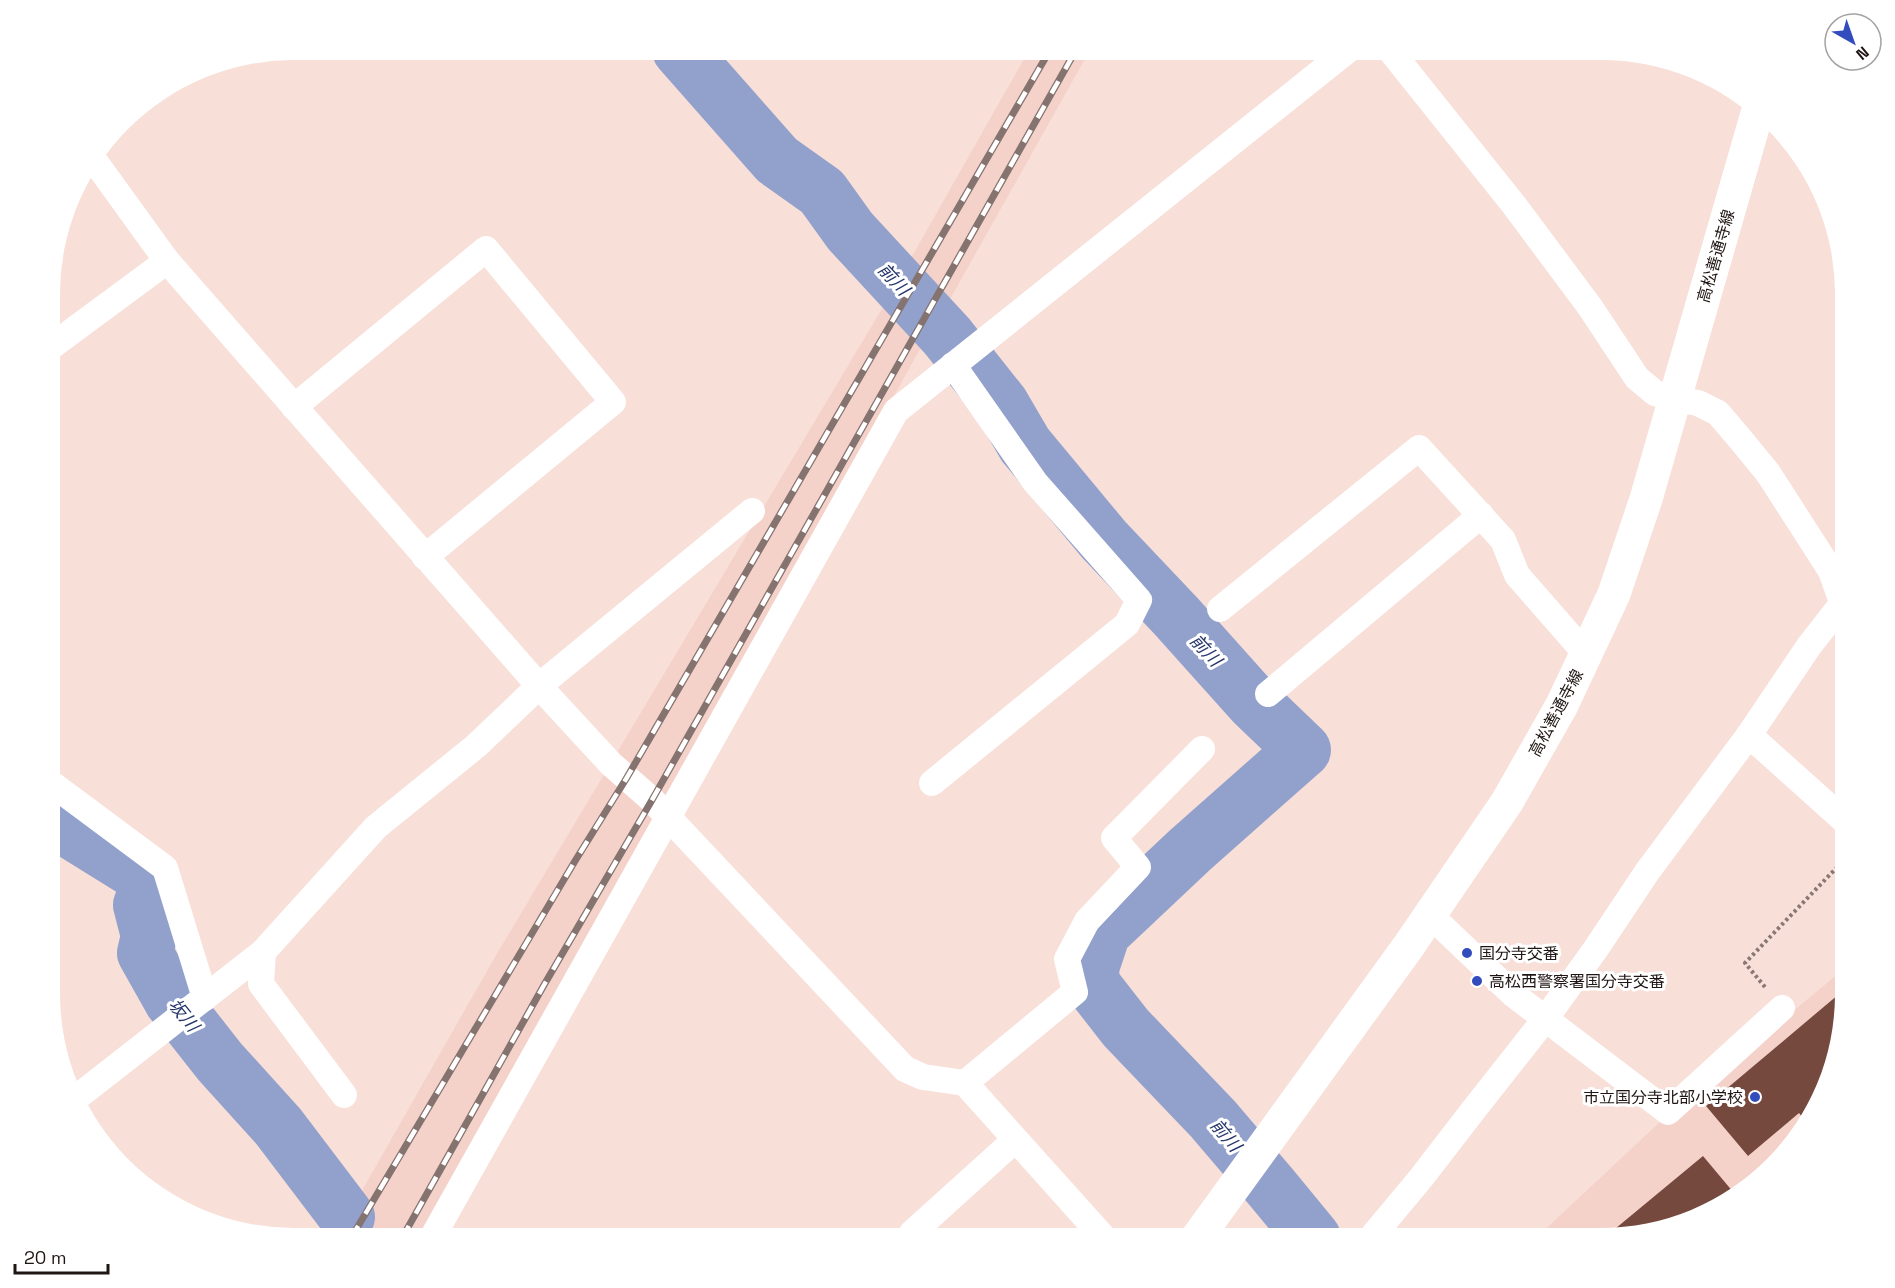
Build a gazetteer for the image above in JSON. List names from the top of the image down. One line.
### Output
{"streets":{"main road":["高松善通寺線"]},"water":["前川","坂川"],"places":["国分寺交番","高松西警察署国分寺交番","市立国分寺北部小学校"],"scale_bar":"20 m","north":"bottom right"}
